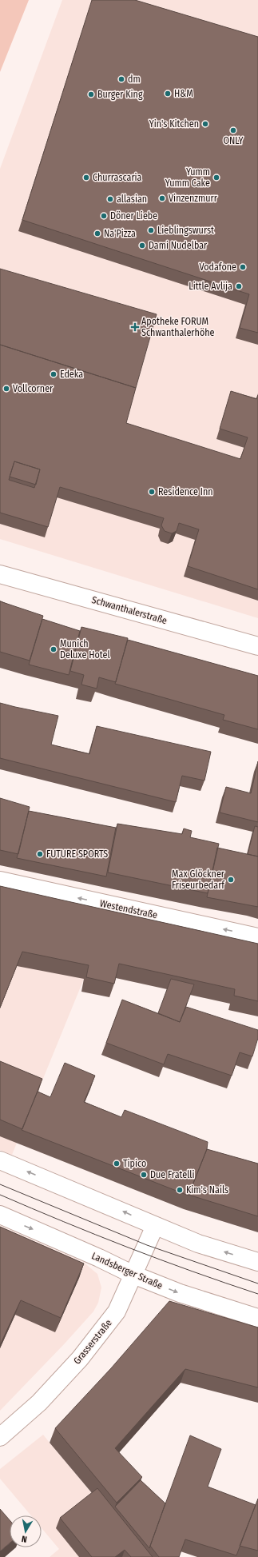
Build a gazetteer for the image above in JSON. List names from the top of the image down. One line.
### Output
{"streets":{"street":["Schwanthalerstraße","Westendstraße","Landsberger Straße","Grasserstraße"]},"crossings":[["Landsberger Straße","Grasserstraße"]],"one_way":["Westendstraße"],"places":{"other":["dm","H&M","Burger King","Yin's Kitchen","ONLY","Churrascaria","Yumm Yumm Cake","Vinzenzmurr","allasian","Döner Liebe","Lieblingswurst","Na'Pizza","Dami Nudelbar","Vodafone","Little Avlija","Edeka","Vollcorner","Residence Inn","Munich Deluxe Hotel","FUTURE SPORTS","Max Glöckner Friseurbedarf","Tipico","Due Fratelli","Kim's Nails"],"health":["Apotheke FORUM Schwanthalerhöhe"]},"north":"bottom"}
